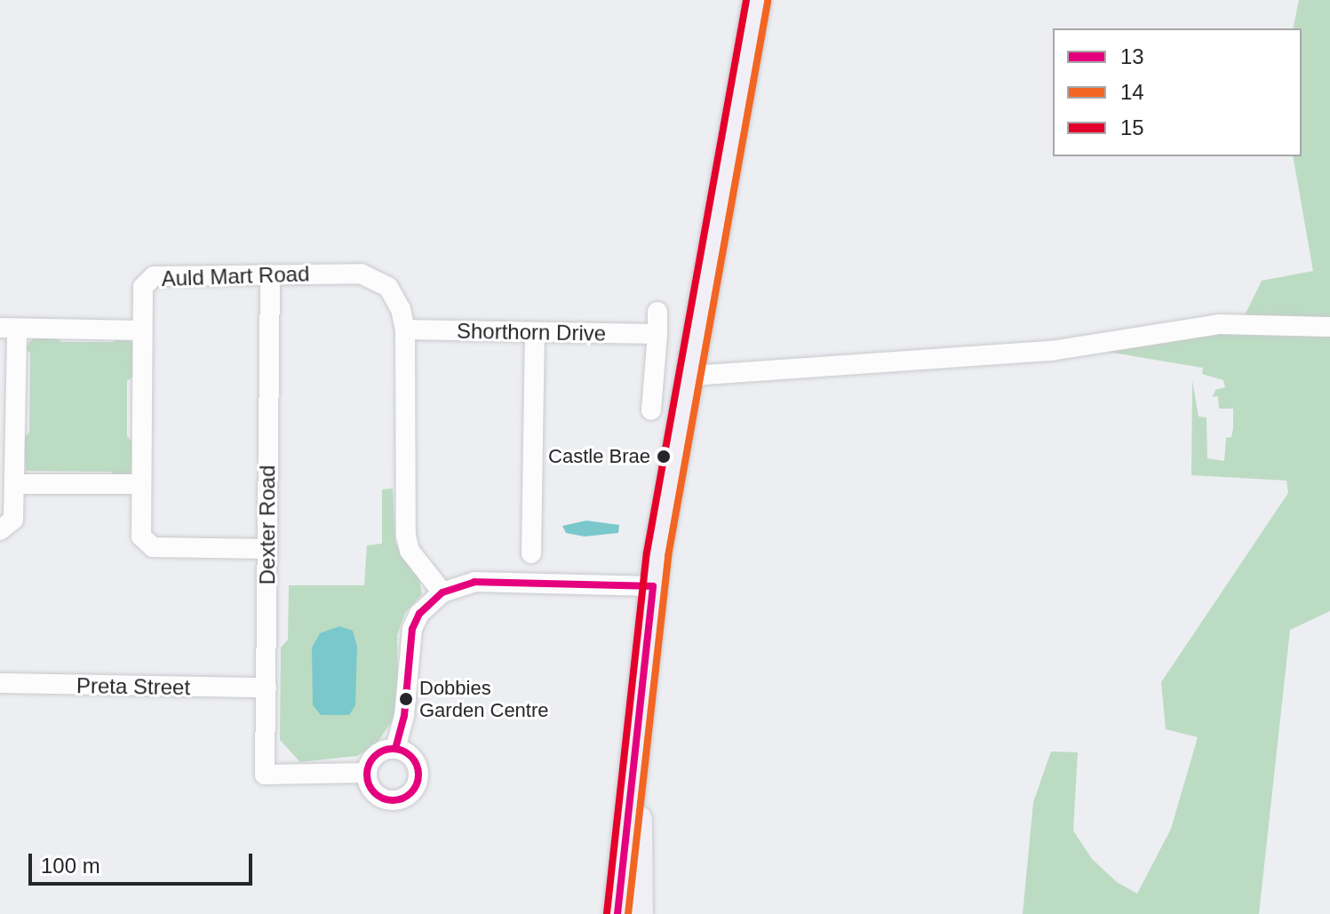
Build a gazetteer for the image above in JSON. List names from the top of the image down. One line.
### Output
{"streets":{"street":["Auld Mart Road","Shorthorn Drive","Dexter Road","Preta Street"]},"crossings":[["Auld Mart Road","Shorthorn Drive"],["Auld Mart Road","Dexter Road"],["Dexter Road","Preta Street"]],"places":["Castle Brae","Dobbies Garden Centre"],"lines":["transit line 15","transit line 14","transit line 13"],"legend":["13","14","15"],"scale_bar":"100 m"}
